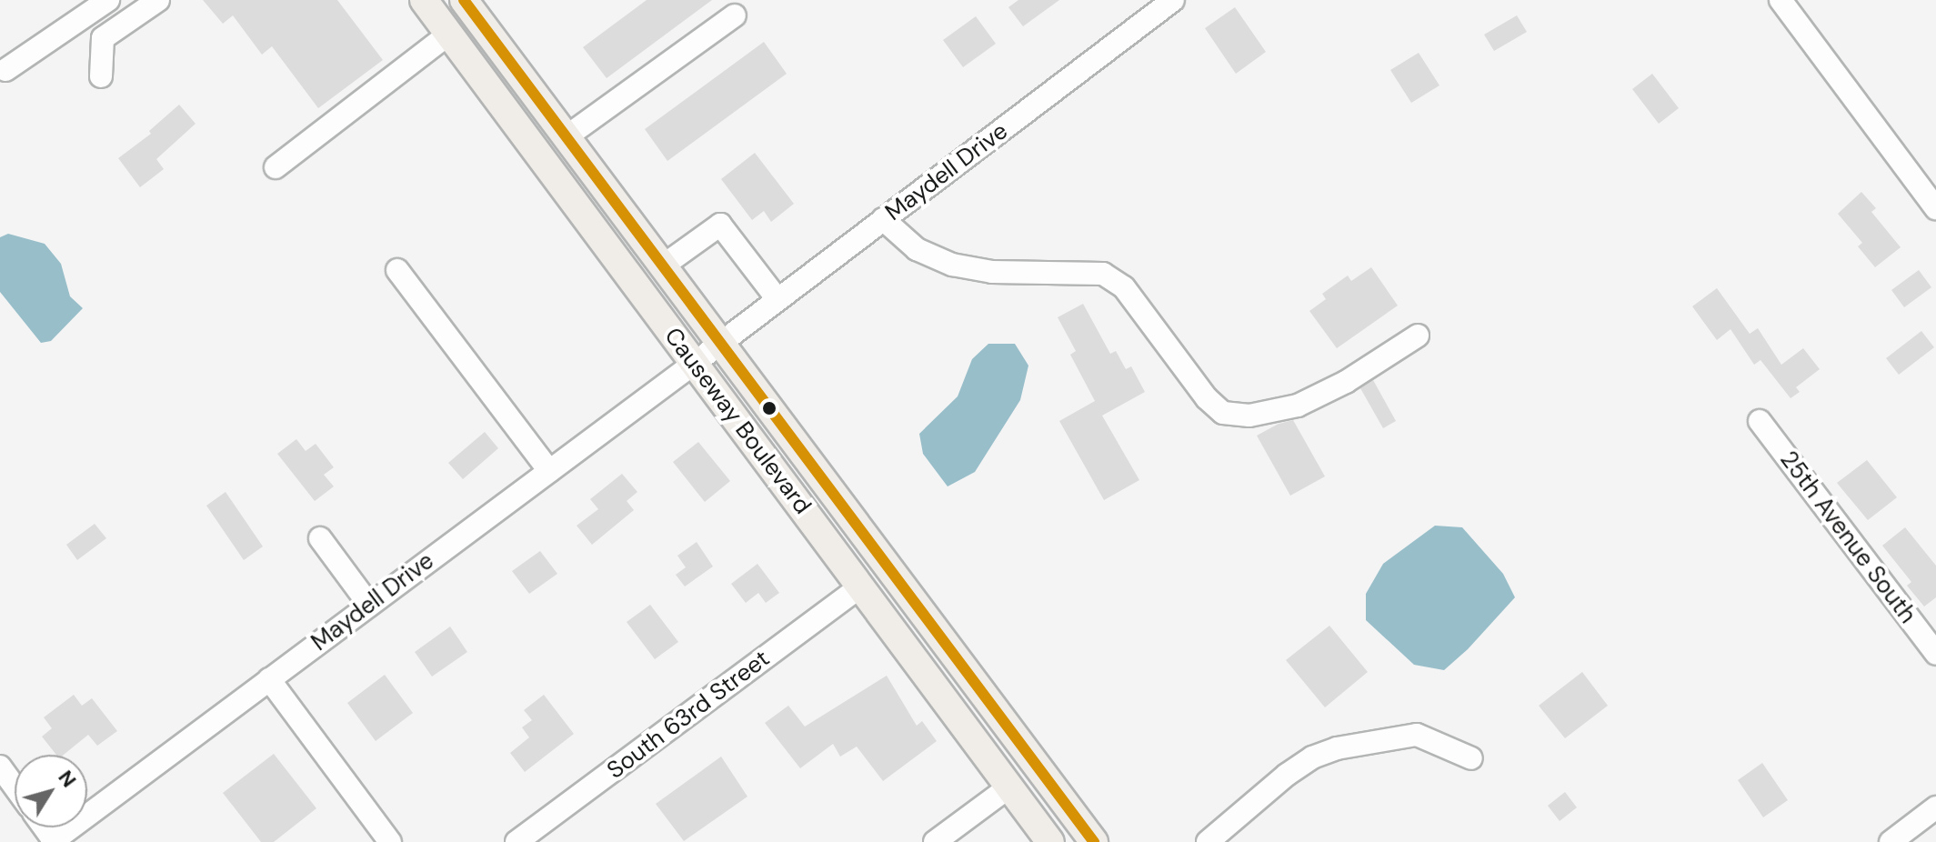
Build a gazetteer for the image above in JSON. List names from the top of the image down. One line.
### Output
{"streets":{"main road":["Causeway Boulevard"],"street":["Maydell Drive","25th Avenue South","South 63rd Street"]},"crossings":[["Maydell Drive","Causeway Boulevard"],["Causeway Boulevard","South 63rd Street"]],"north":"top right"}
